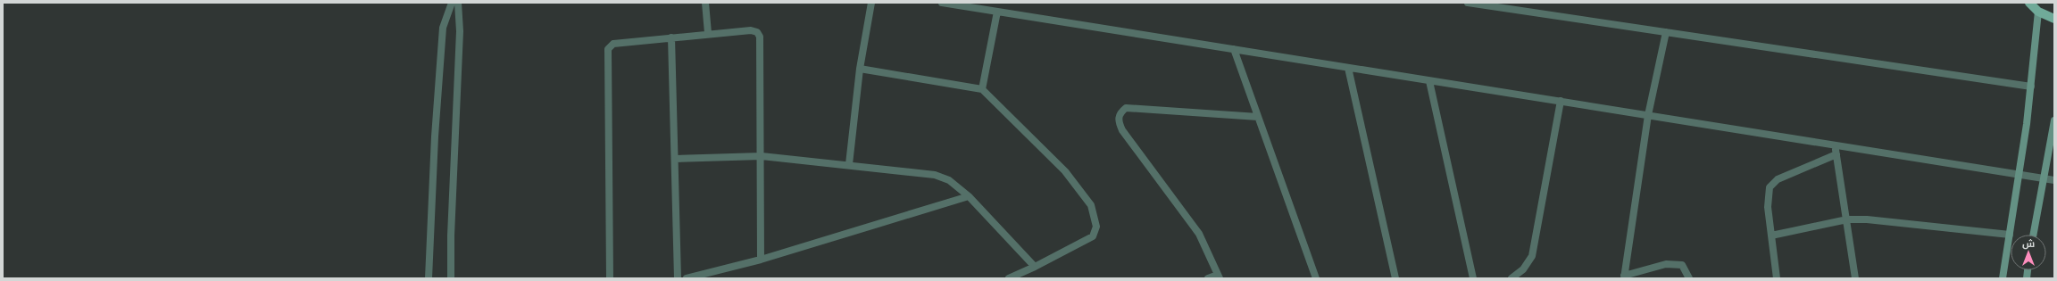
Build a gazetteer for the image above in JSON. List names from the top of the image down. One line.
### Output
{"north":"top"}
